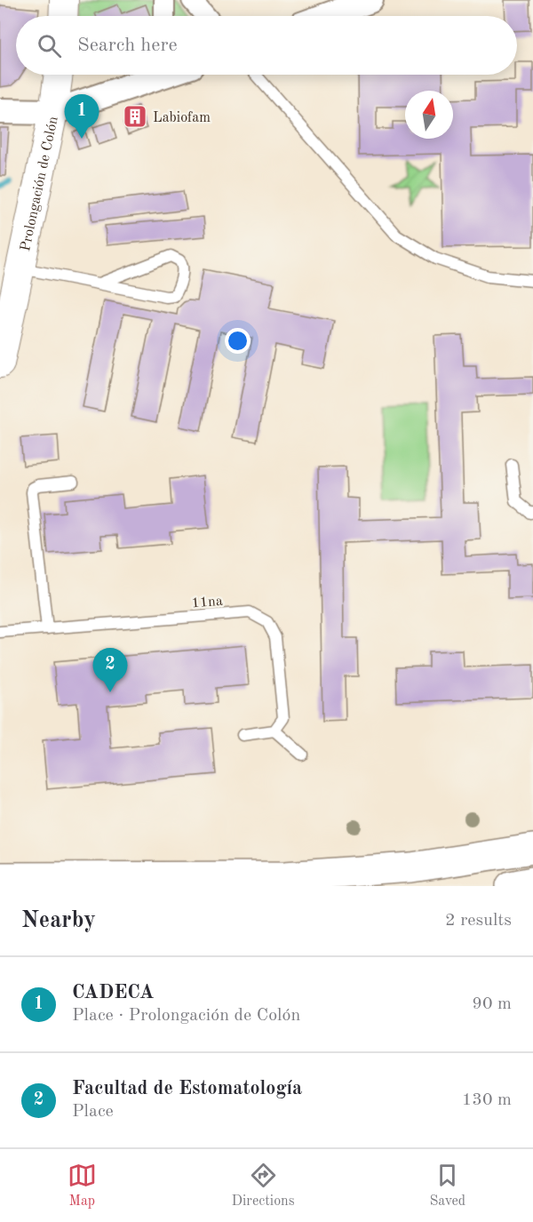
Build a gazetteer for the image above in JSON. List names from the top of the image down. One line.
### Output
{"streets":{"main road":["Prolongación de Colón"],"lane":["11na"]},"places":{"building":["Labiofam"]},"north":"top","page":{"search":"Search here","pins":["1","2"],"heading":["Nearby","2 results"],"list":[{"mark":"1","name":"CADECA","note":"Place · Prolongación de Colón","value":"90 m"},{"mark":"2","name":"Facultad de Estomatología","note":"Place","value":"130 m"}],"nav":["Map","Directions","Saved"]}}
